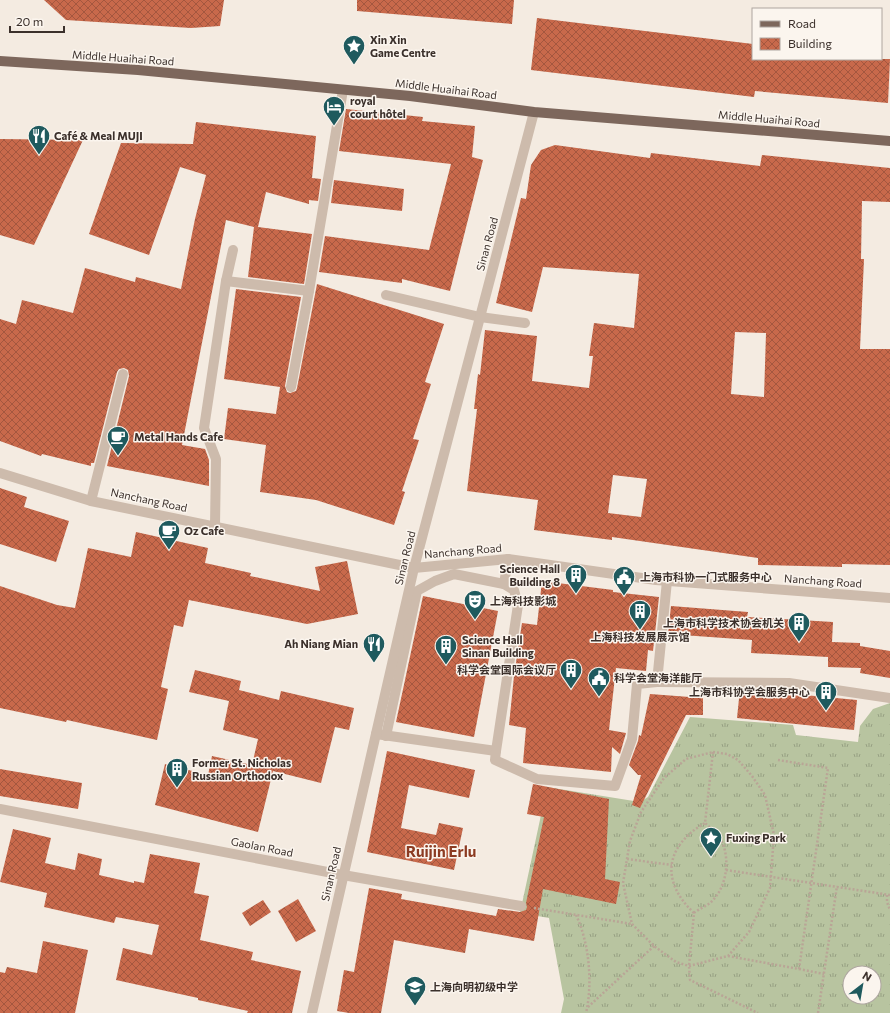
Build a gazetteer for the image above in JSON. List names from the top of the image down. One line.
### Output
{"streets":{"main road":["Middle Huaihai Road"],"street":["Sinan Road","Nanchang Road","Gaolan Road"]},"crossings":[["Middle Huaihai Road","Sinan Road"],["Sinan Road","Nanchang Road"],["Sinan Road","Gaolan Road"]],"districts":["Ruijin Erlu"],"places":{"place":["Xin Xin Game Centre","Fuxing Park"],"hotel":["royal court hôtel"],"restaurant":["Café & Meal MUJI","Ah Niang Mian"],"cafe":["Metal Hands Cafe","Oz Cafe"],"building":["Science Hall Building 8","上海科技发展展示馆","上海市科学技术协会机关","Science Hall Sinan Building","科学会堂国际会议厅","上海市科协学会服务中心","Former St. Nicholas Russian Orthodox"],"public building":["上海市科协一门式服务中心","科学会堂海洋能厅"],"theatre":["上海科技影城"],"school or university":["上海向明初级中学"]},"legend":["Road","Building"],"scale_bar":"20 m","north":"top right"}
